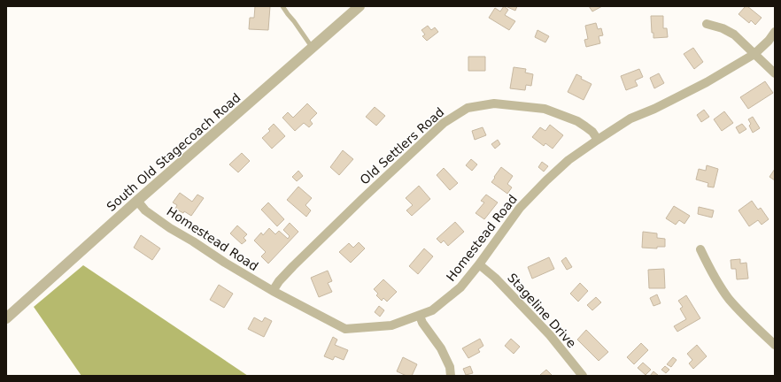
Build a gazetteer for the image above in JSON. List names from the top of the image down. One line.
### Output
{"streets":{"street":["Old Settlers Road","South Old Stagecoach Road","Homestead Road","Stageline Drive"]},"crossings":[["Old Settlers Road","Homestead Road"],["South Old Stagecoach Road","Homestead Road"],["Homestead Road","Stageline Drive"]]}
